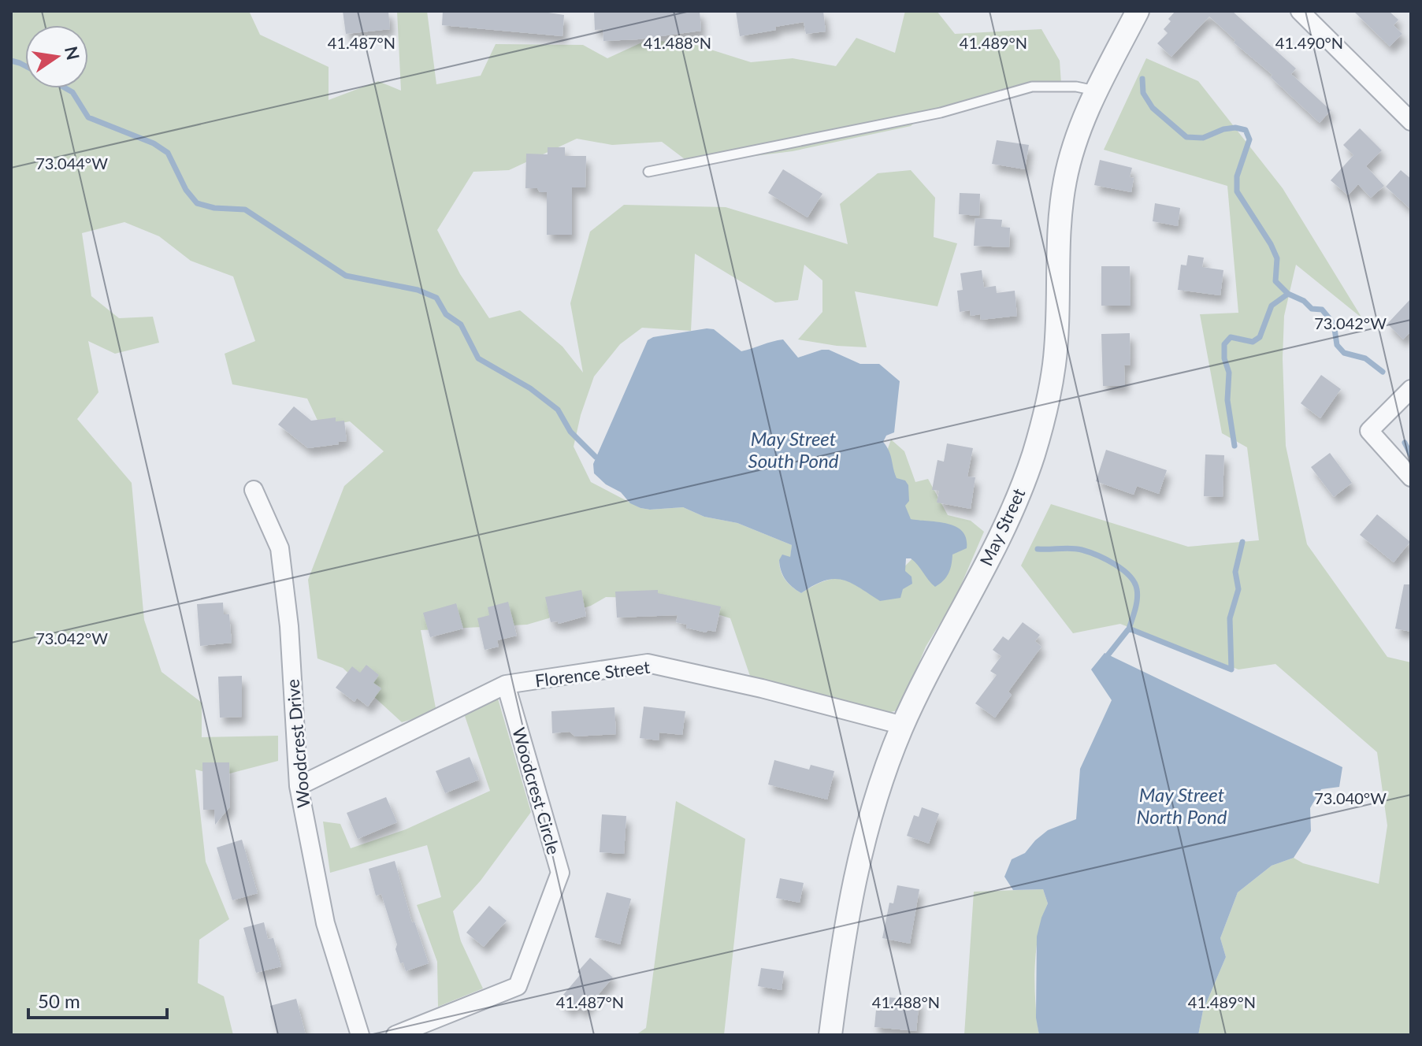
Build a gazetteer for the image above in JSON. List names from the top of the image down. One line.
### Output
{"streets":{"street":["May Street","Florence Street","Woodcrest Drive","Woodcrest Circle"]},"crossings":[["May Street","Florence Street"],["Florence Street","Woodcrest Drive"],["Florence Street","Woodcrest Circle"]],"water":["May Street South Pond","May Street North Pond"],"scale_bar":"50 m","north":"right","coordinates":["41.490°N","41.487°N","41.488°N","41.489°N","73.044°W","73.042°W","73.040°W"]}
